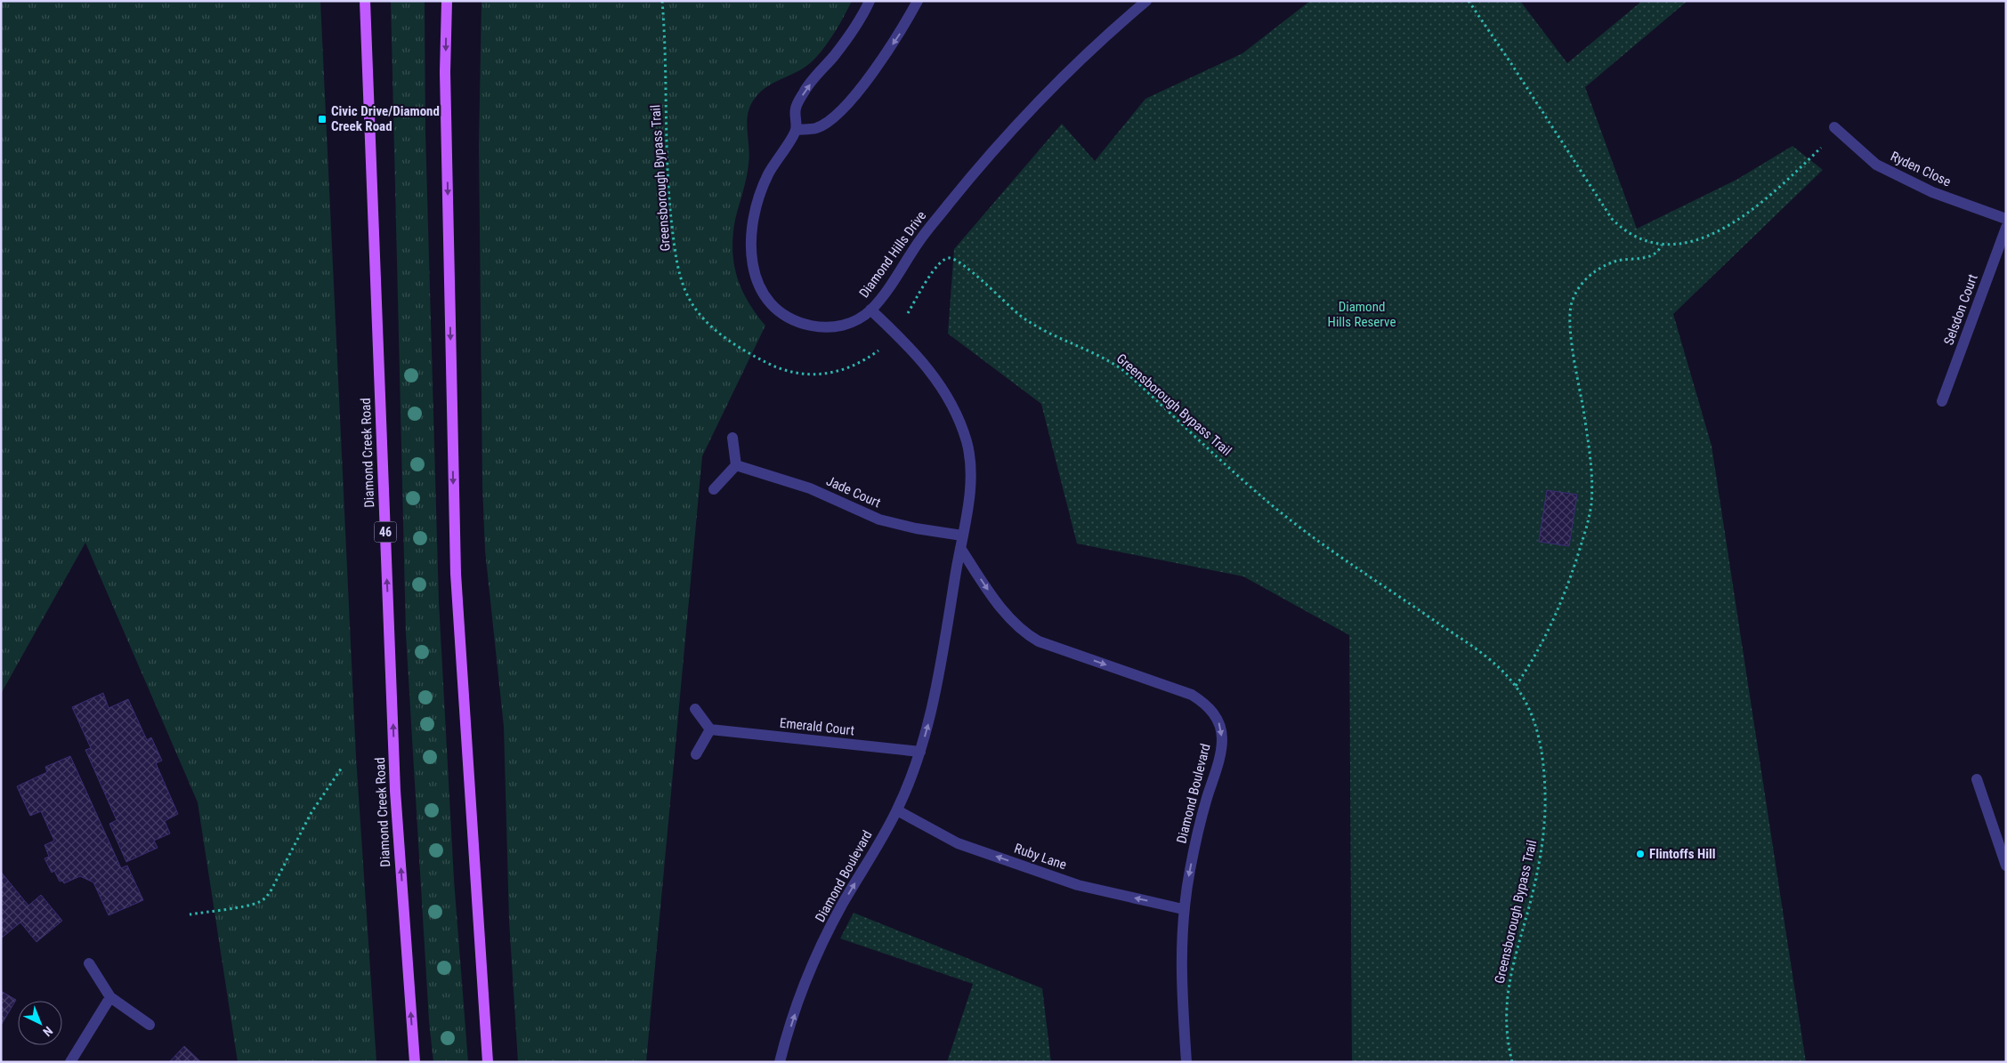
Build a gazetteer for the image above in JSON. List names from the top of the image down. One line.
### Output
{"streets":{"main road":["Diamond Creek Road","46"],"street":["Ryden Close","Diamond Hills Drive","Selsdon Court","Jade Court","Emerald Court","Diamond Boulevard","Ruby Lane"],"path":["Greensborough Bypass Trail"]},"crossings":[["Greensborough Bypass Trail","Diamond Boulevard"],["Diamond Hills Drive","Diamond Boulevard"],["Jade Court","Diamond Boulevard"],["Emerald Court","Diamond Boulevard"],["Diamond Boulevard","Ruby Lane"]],"one_way":["Ruby Lane"],"parks":["Diamond Hills Reserve"],"places":{"transit":["Civic Drive/Diamond Creek Road"],"other":["Flintoffs Hill"]},"north":"bottom right"}
